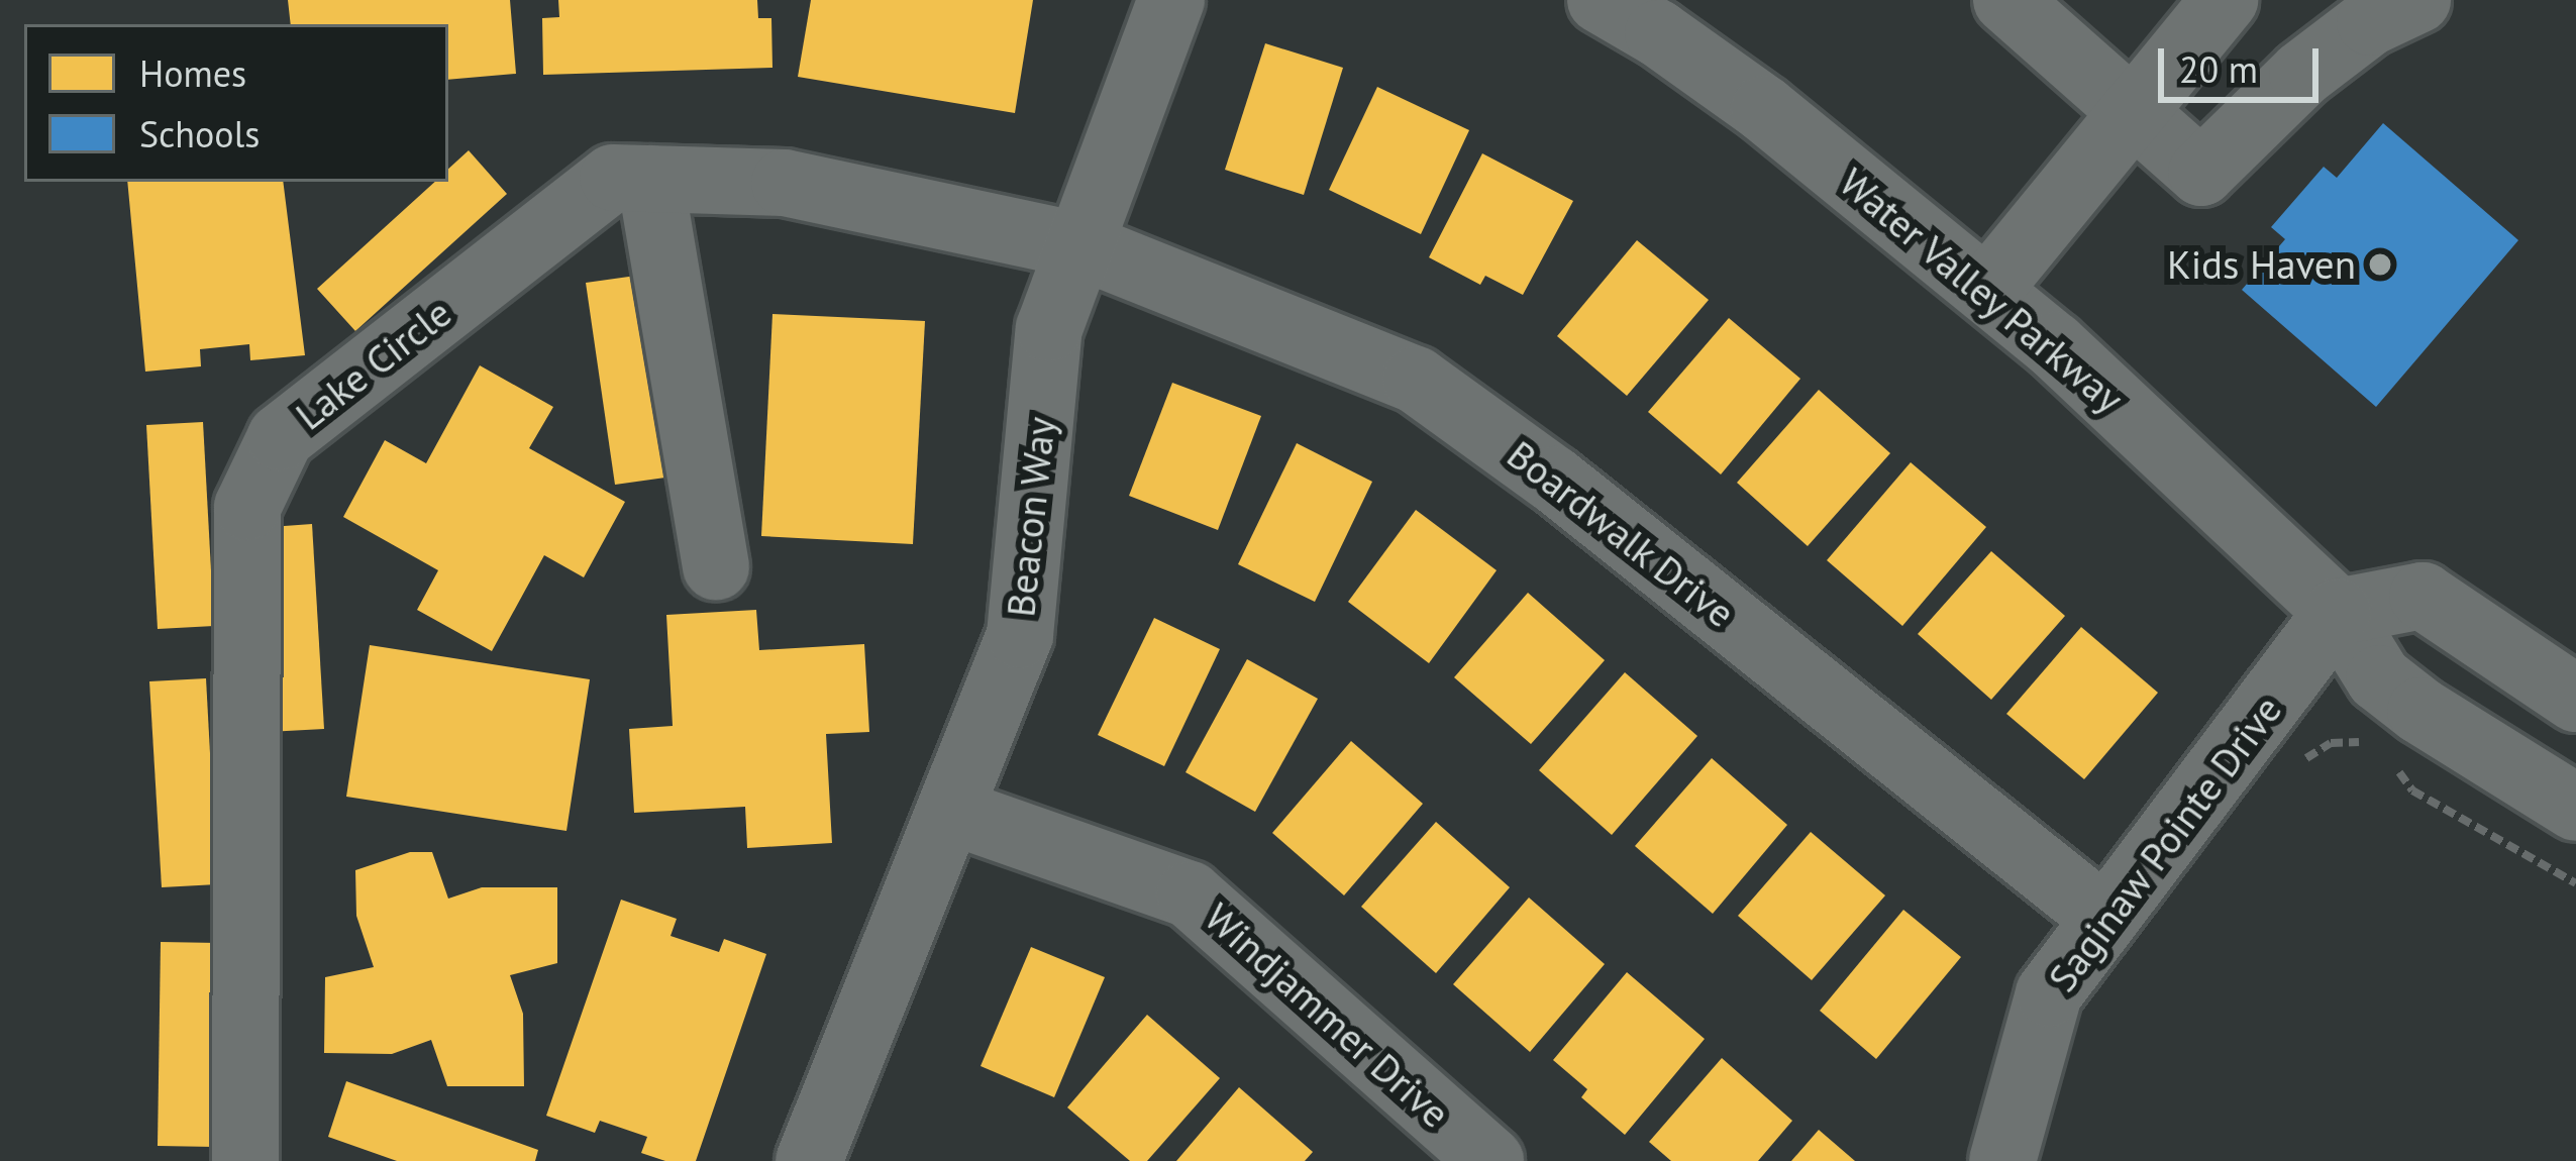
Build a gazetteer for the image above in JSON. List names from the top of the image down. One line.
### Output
{"streets":{"street":["Water Valley Parkway","Lake Circle","Beacon Way","Boardwalk Drive","Saginaw Pointe Drive","Windjammer Drive"]},"crossings":[["Water Valley Parkway","Saginaw Pointe Drive"],["Lake Circle","Beacon Way"],["Lake Circle","Boardwalk Drive"],["Beacon Way","Boardwalk Drive"],["Beacon Way","Windjammer Drive"],["Boardwalk Drive","Saginaw Pointe Drive"]],"places":["Kids Haven"],"legend":["Homes","Schools"],"scale_bar":"20 m"}
